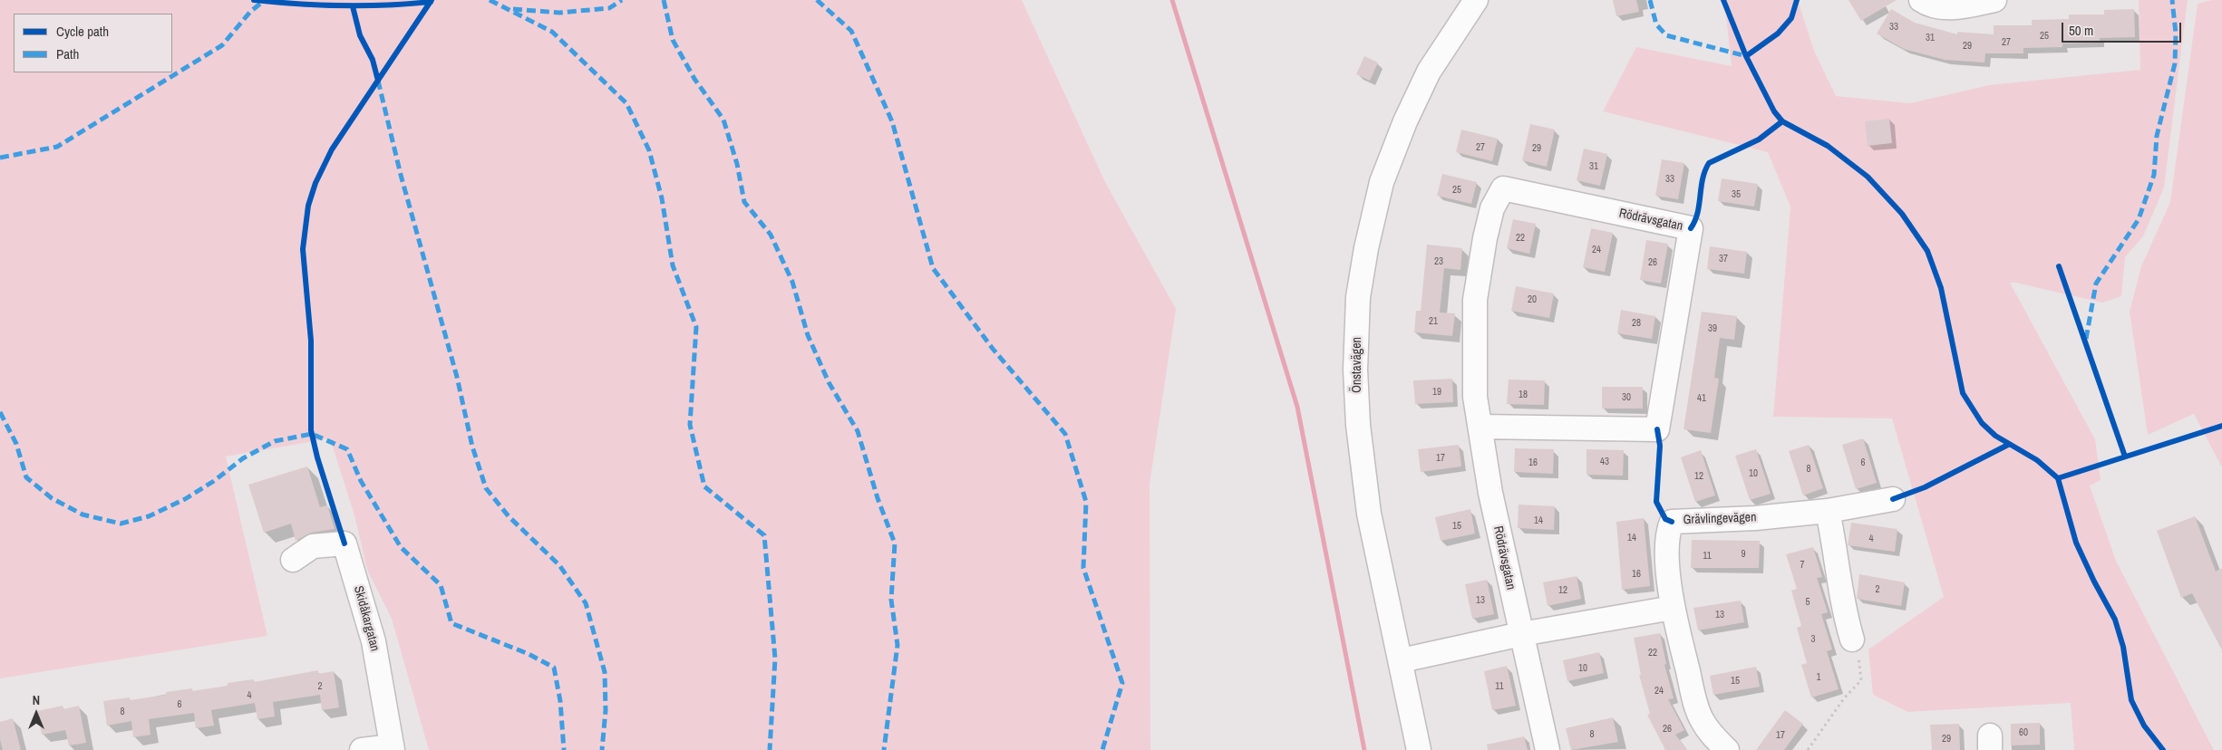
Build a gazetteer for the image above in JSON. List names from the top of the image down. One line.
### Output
{"streets":{"street":["Rödrävsgatan","Önstavägen","Grävlingevägen","Skidåkargatan"]},"house_numbers":["33","25","31","27","29","27","29","31","33","25","35","22","24","37","23","26","20","21","28","39","19","18","30","41","17","43","16","6","8","10","12","14","15","14","4","9","11","7","16","2","12","13","5","13","3","22","10","1","15","2","11","24","4","6","8","26","60","8","17","29"],"legend":["Cycle path","Path"],"scale_bar":"50 m","north":"top"}
